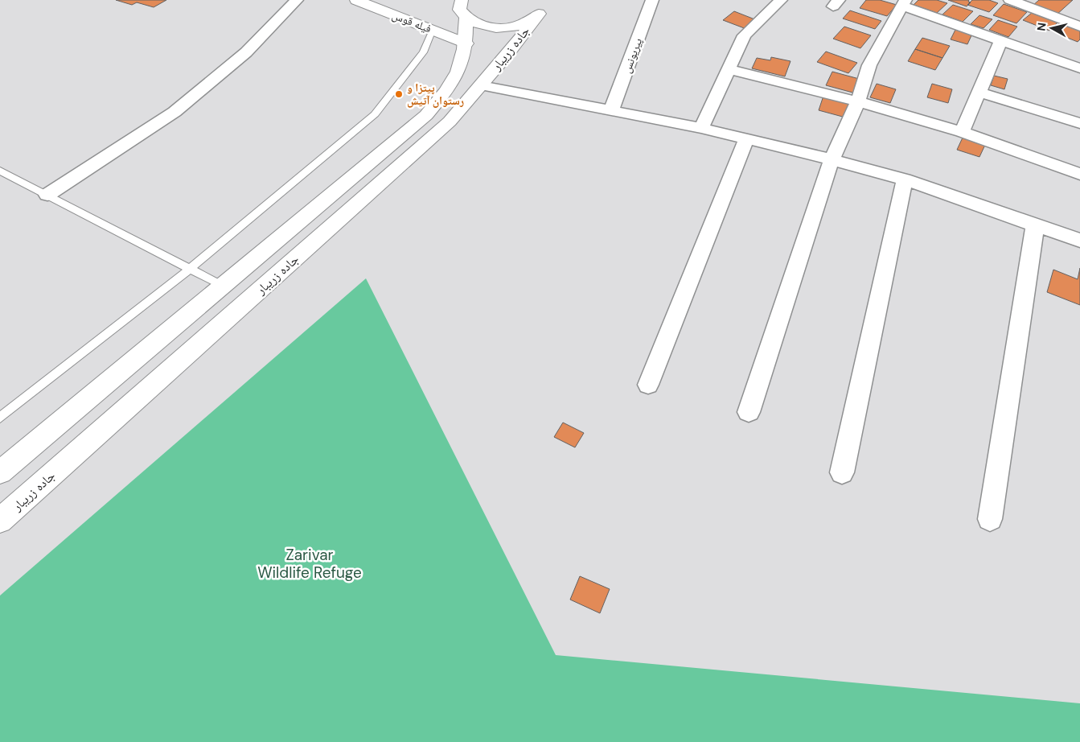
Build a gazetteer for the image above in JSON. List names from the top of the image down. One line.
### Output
{"streets":{"main road":["فیله قوس","جاده زریبار"],"street":["پیریونس"]},"crossings":[["فیله قوس","جاده زریبار"]],"parks":["Zarivar Wildlife Refuge"],"places":["پیتزا و رستوان آتیش"],"north":"left"}
